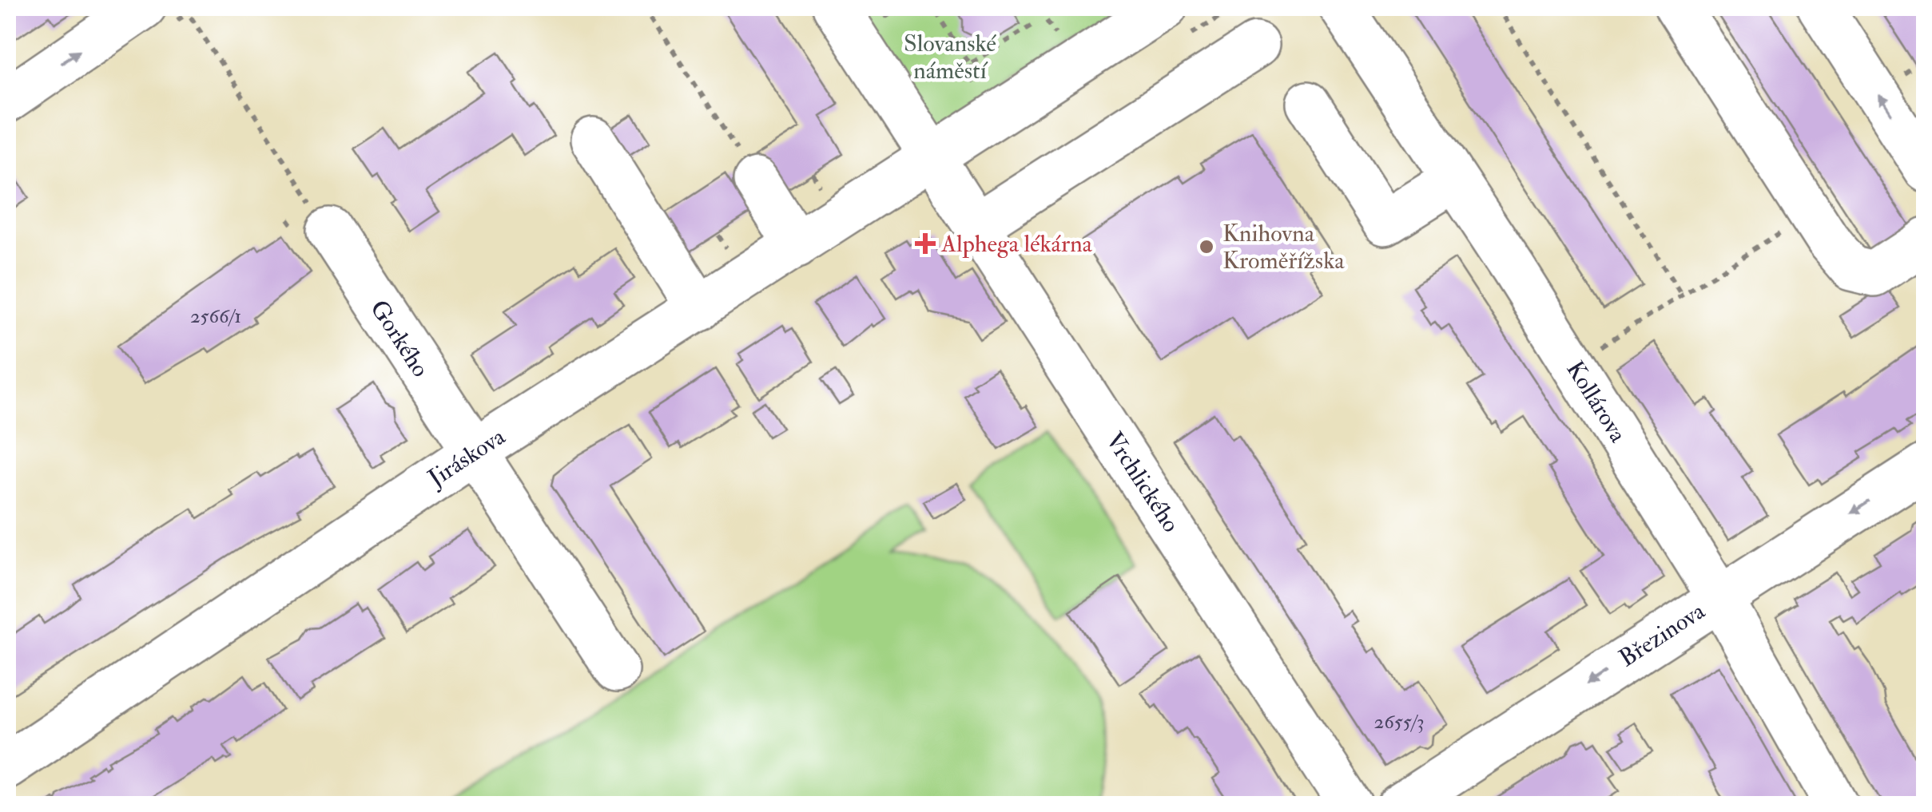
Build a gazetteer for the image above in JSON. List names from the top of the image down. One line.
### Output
{"streets":{"street":["Gorkého","Kollárova","Jiráskova","Vrchlického","Březinova"]},"crossings":[["Gorkého","Jiráskova"],["Kollárova","Březinova"],["Jiráskova","Vrchlického"]],"one_way":["Březinova"],"parks":["Slovanské náměstí"],"places":{"health":["Alphega lékárna"],"other":["Knihovna Kroměřížska"]},"house_numbers":["2566/1","2655/3"]}
